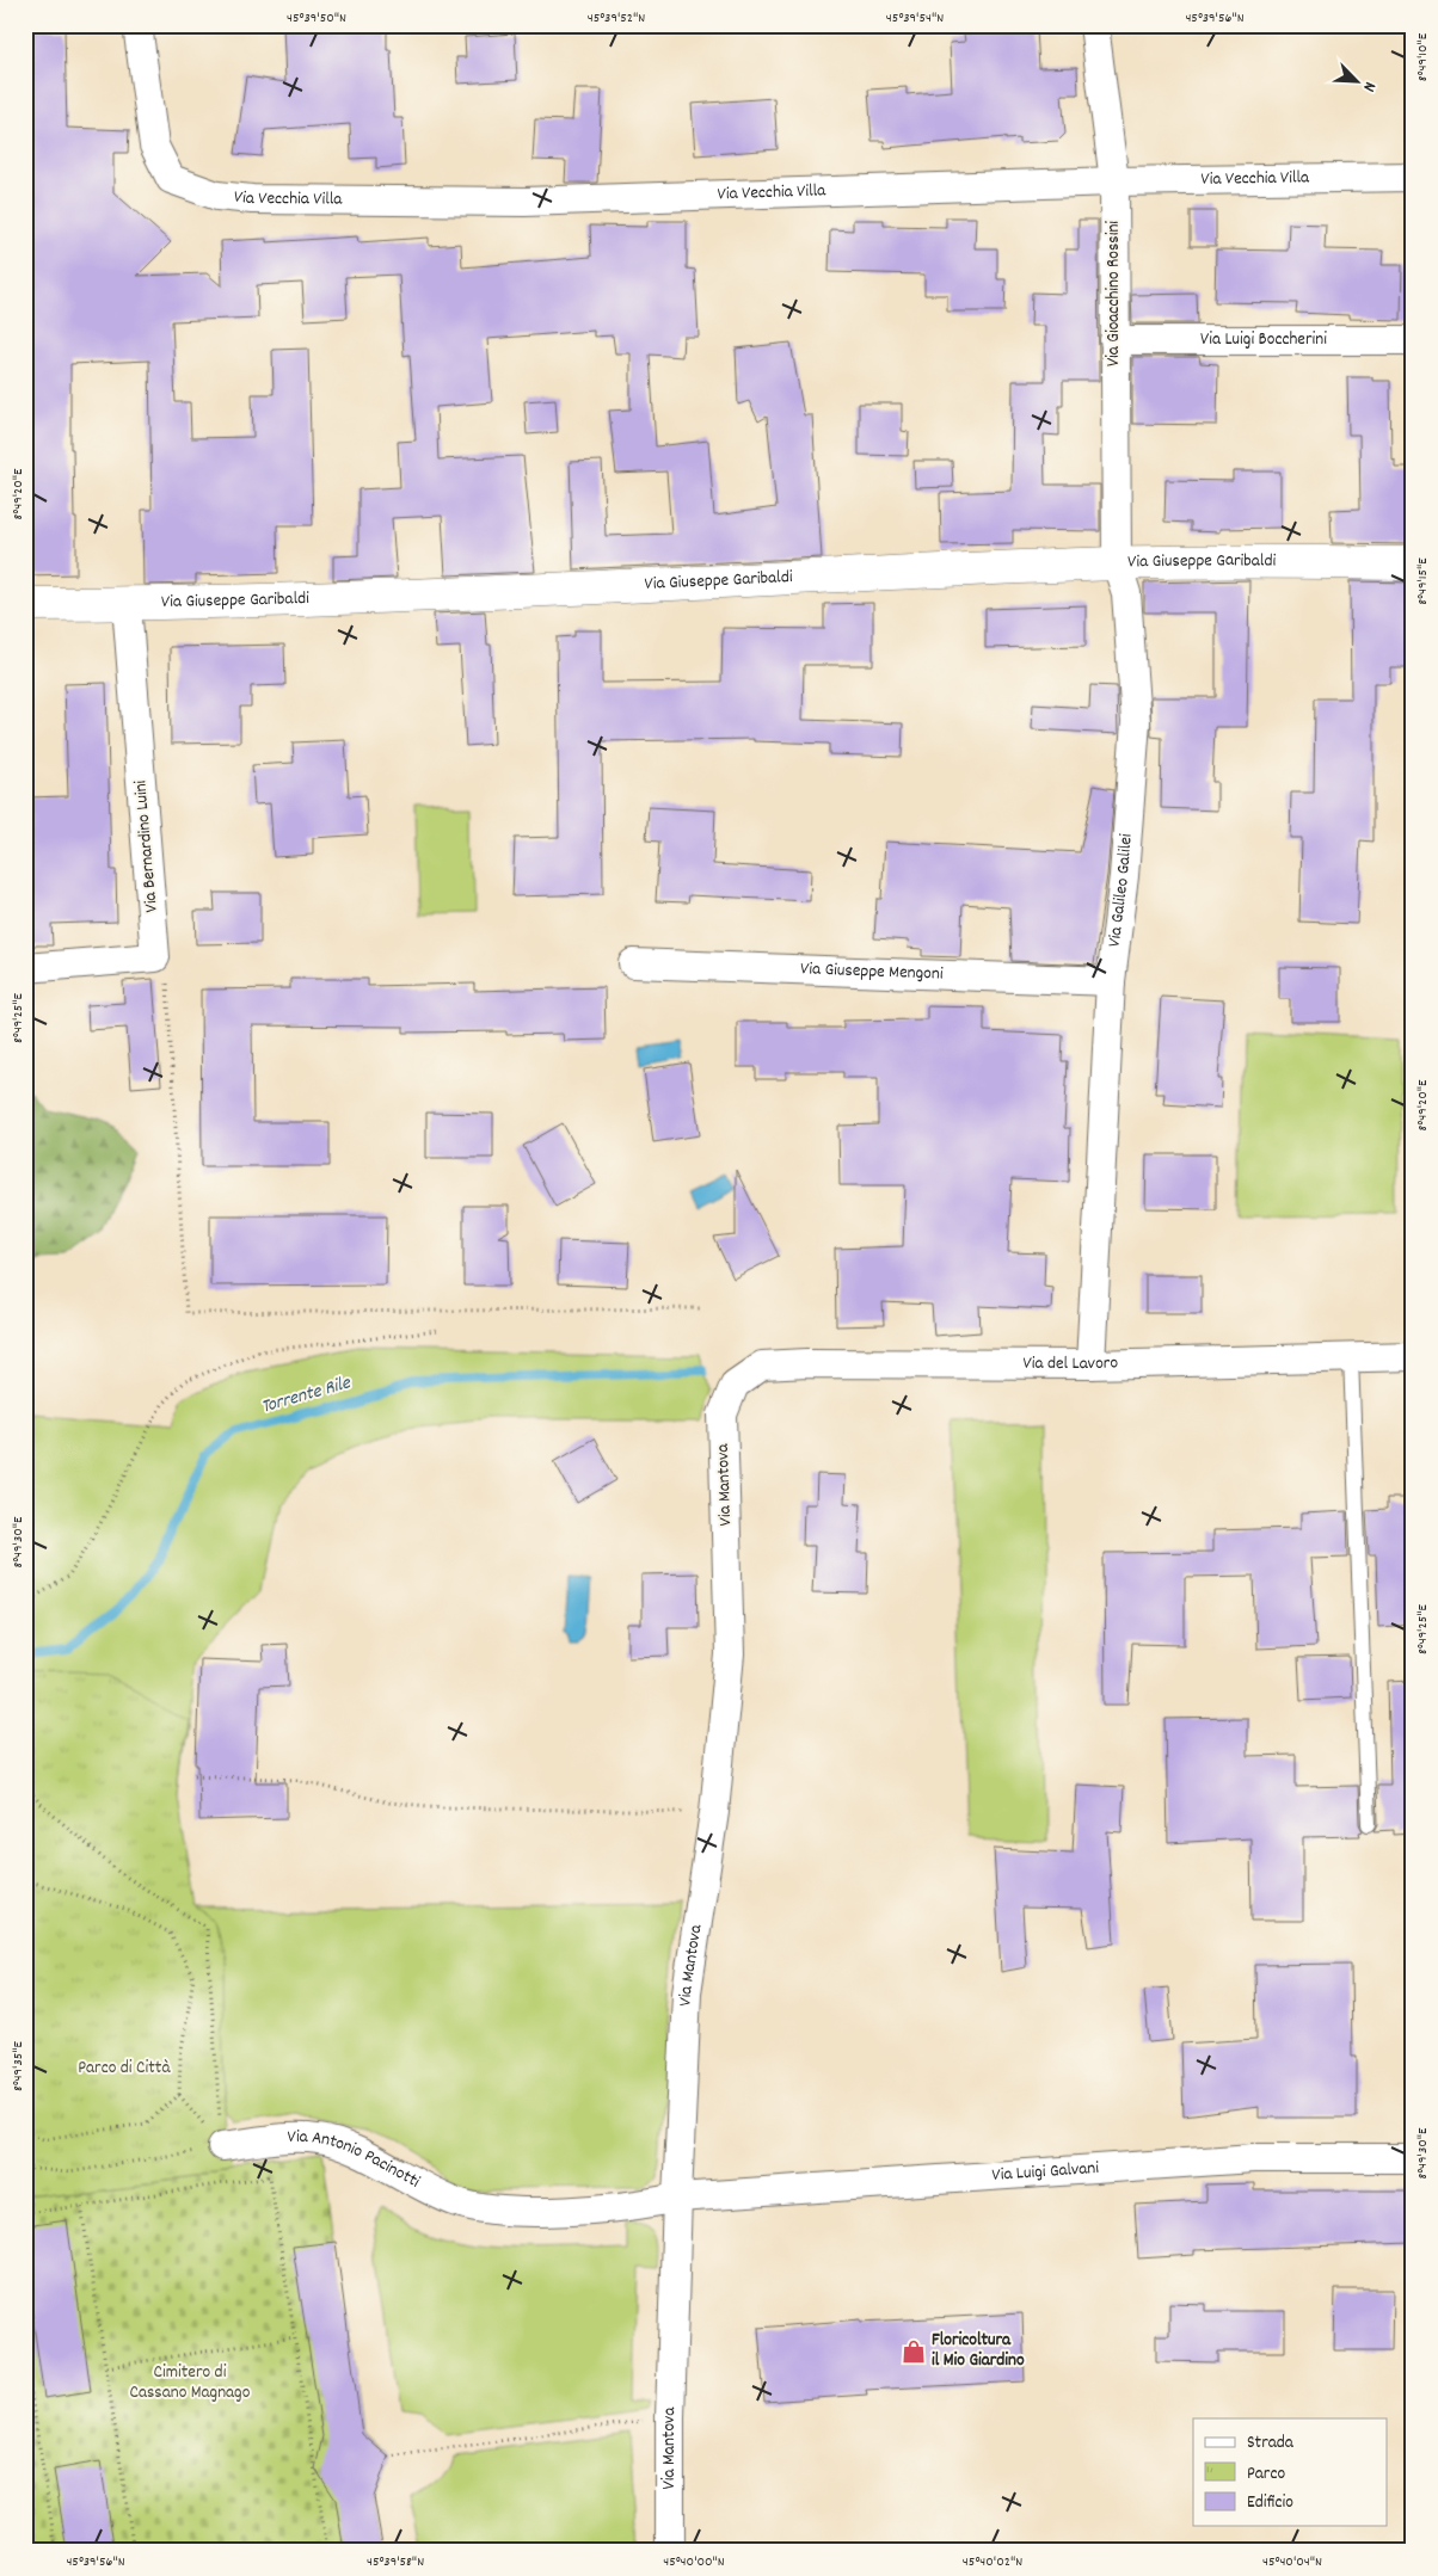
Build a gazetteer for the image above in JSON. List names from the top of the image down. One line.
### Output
{"streets":{"street":["Via Vecchia Villa","Via Gioacchino Rossini","Via Luigi Boccherini","Via Giuseppe Garibaldi","Via Bernardino Luini","Via Galileo Galilei","Via Giuseppe Mengoni","Via del Lavoro","Via Mantova","Via Antonio Pacinotti","Via Luigi Galvani"]},"crossings":[["Via Vecchia Villa","Via Gioacchino Rossini"],["Via Gioacchino Rossini","Via Luigi Boccherini"],["Via Gioacchino Rossini","Via Giuseppe Garibaldi"],["Via Gioacchino Rossini","Via Galileo Galilei"],["Via Giuseppe Garibaldi","Via Bernardino Luini"],["Via Giuseppe Garibaldi","Via Galileo Galilei"],["Via Galileo Galilei","Via Giuseppe Mengoni"],["Via Galileo Galilei","Via del Lavoro"],["Via del Lavoro","Via Mantova"],["Via Mantova","Via Antonio Pacinotti"],["Via Mantova","Via Luigi Galvani"],["Via Antonio Pacinotti","Via Luigi Galvani"]],"water":["Torrente Rile"],"parks":["Parco di Città","Cimitero di Cassano Magnago"],"places":{"shop":["Floricoltura il Mio Giardino"]},"legend":["Strada","Parco","Edificio"],"north":"bottom right","coordinates":["45°39'50\"N","45°39'52\"N","45°39'54\"N","45°39'56\"N","8°49'10\"E","8°49'20\"E","8°49'15\"E","8°49'25\"E","8°49'30\"E","8°49'35\"E","45°39'58\"N","45°40'00\"N","45°40'02\"N","45°40'04\"N"]}
